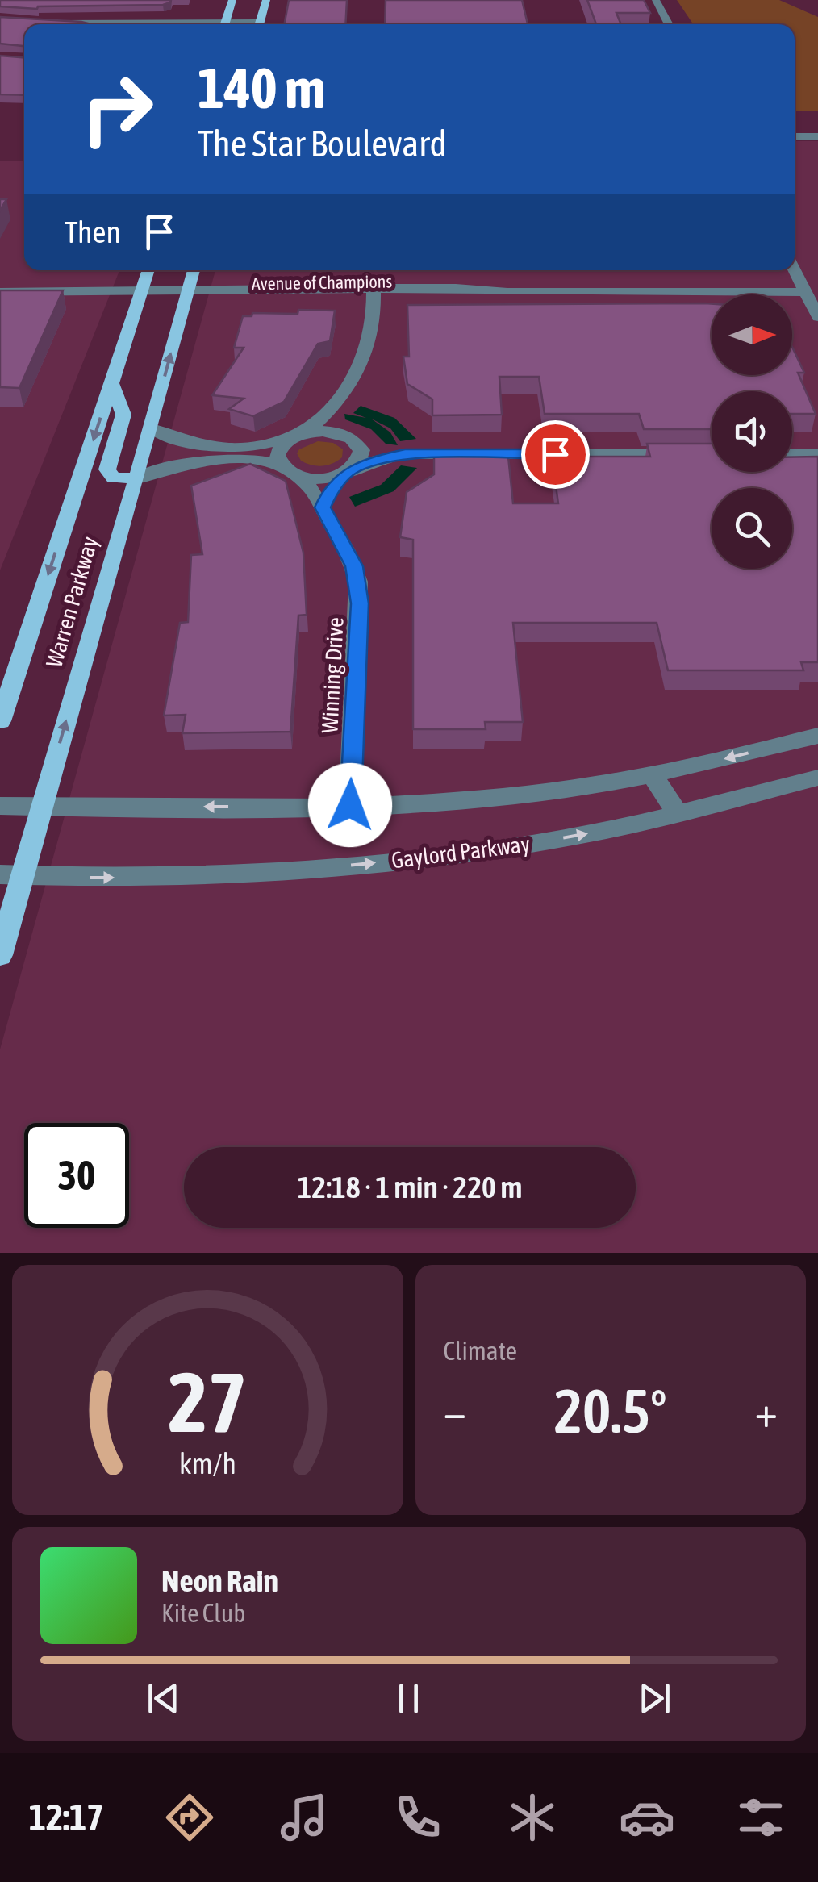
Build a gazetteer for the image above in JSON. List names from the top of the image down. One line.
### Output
{"streets":{"main road":["Warren Parkway"],"street":["Avenue of Champions","Winning Drive","Gaylord Parkway"]},"crossings":[["Avenue of Champions","Warren Parkway"],["Warren Parkway","Gaylord Parkway"]],"north":"right","page":{"turn":["140 m","The Star Boulevard"],"then":"Then","limit":"30","trip":"12:18 · 1 min · 220 m","tile":"Climate","heat":["−","20.5°","+"],"song":["Neon Rain","Kite Club"],"tabs":"12:17","gauge":["27","km/h"]}}
